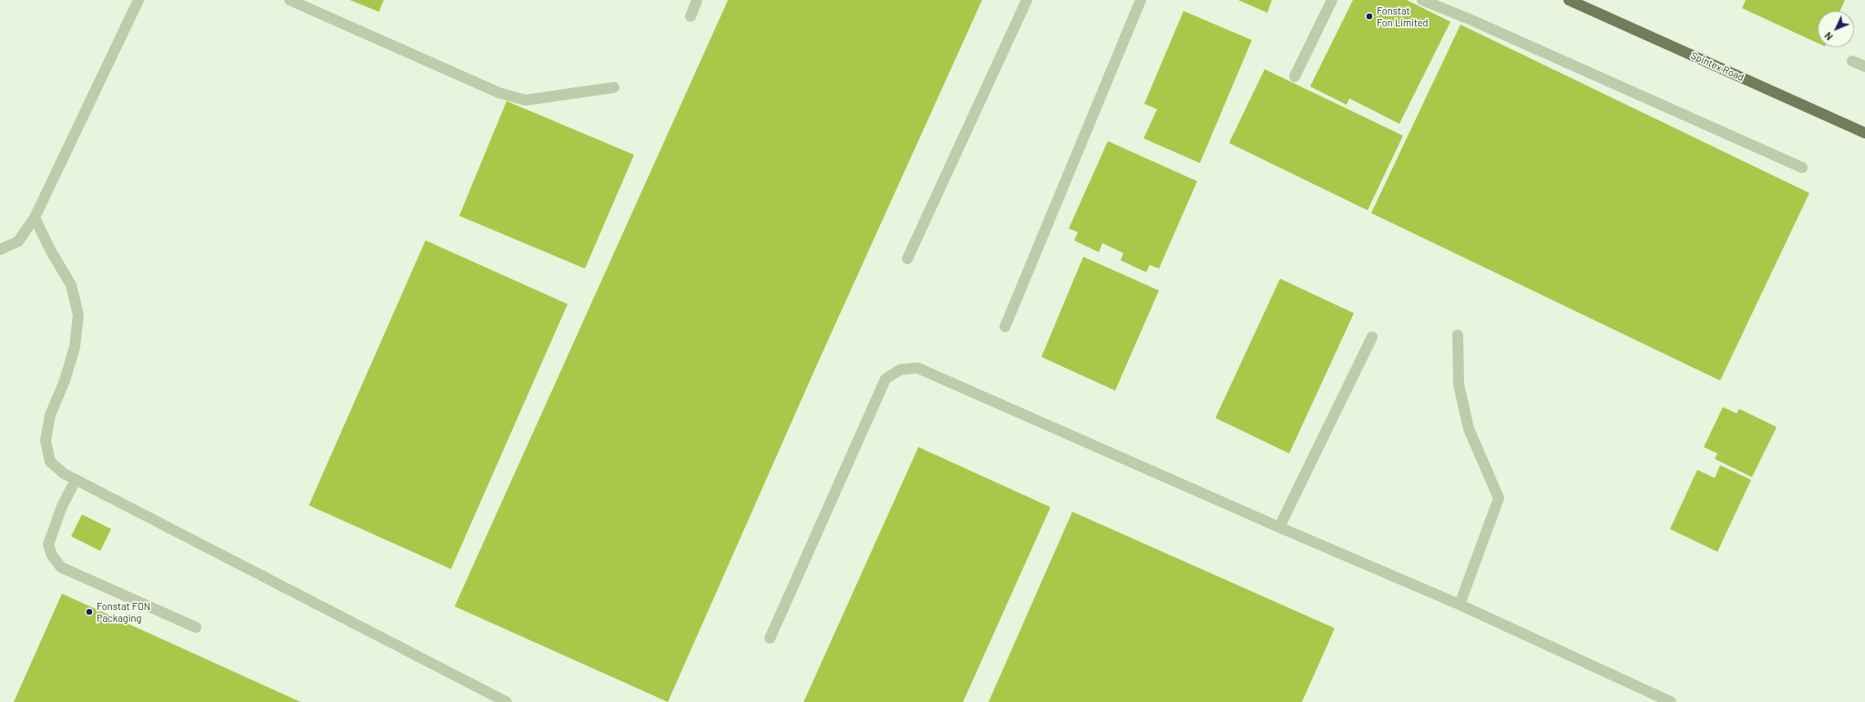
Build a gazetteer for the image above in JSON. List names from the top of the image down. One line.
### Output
{"streets":{"main road":["Spintex Road"]},"places":["Fonstat Fon Limited","Fonstat FON Packaging"],"north":"bottom left"}
